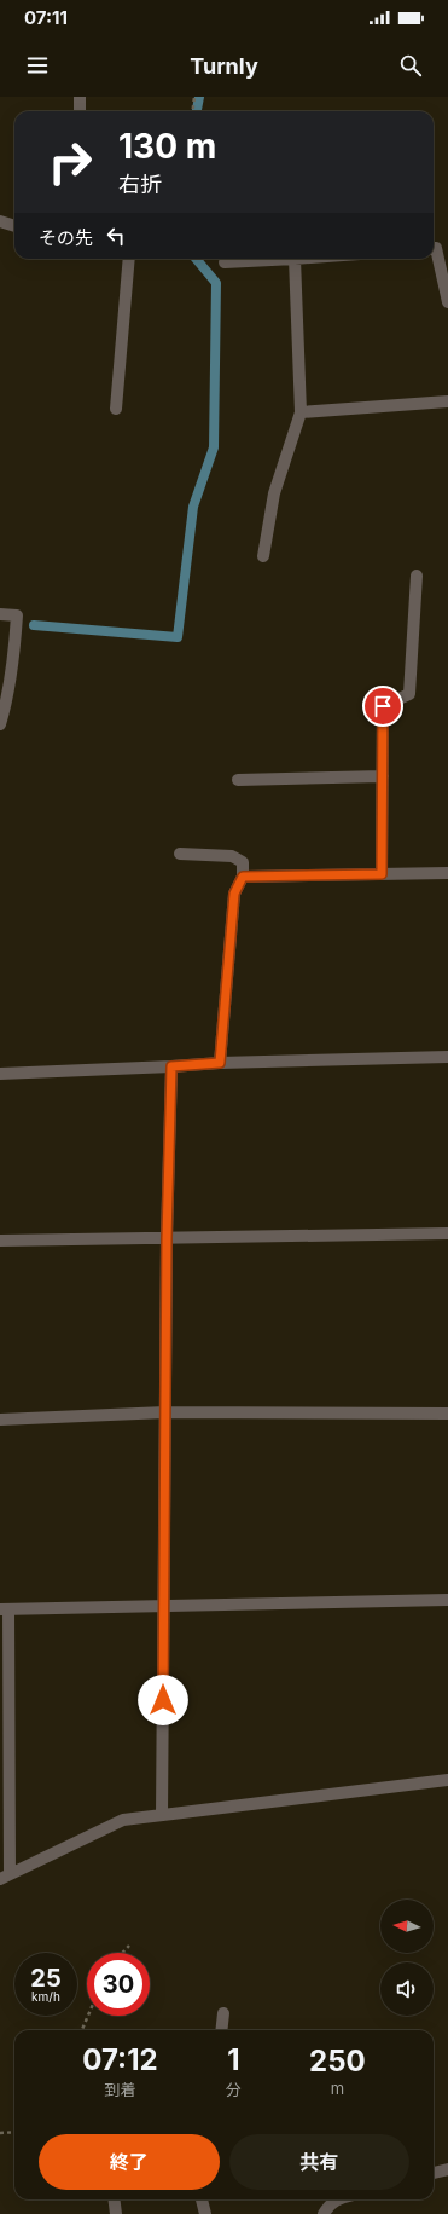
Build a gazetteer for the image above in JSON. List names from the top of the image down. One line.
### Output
{"north":"left","page":{"status":"07:11","header":"Turnly","turn":["130 m","右折"],"then":"その先","speed":"25 km/h","limit":"30","eta":["07:12","到着","1","分","250","m"],"buttons":["終了","共有"]}}
